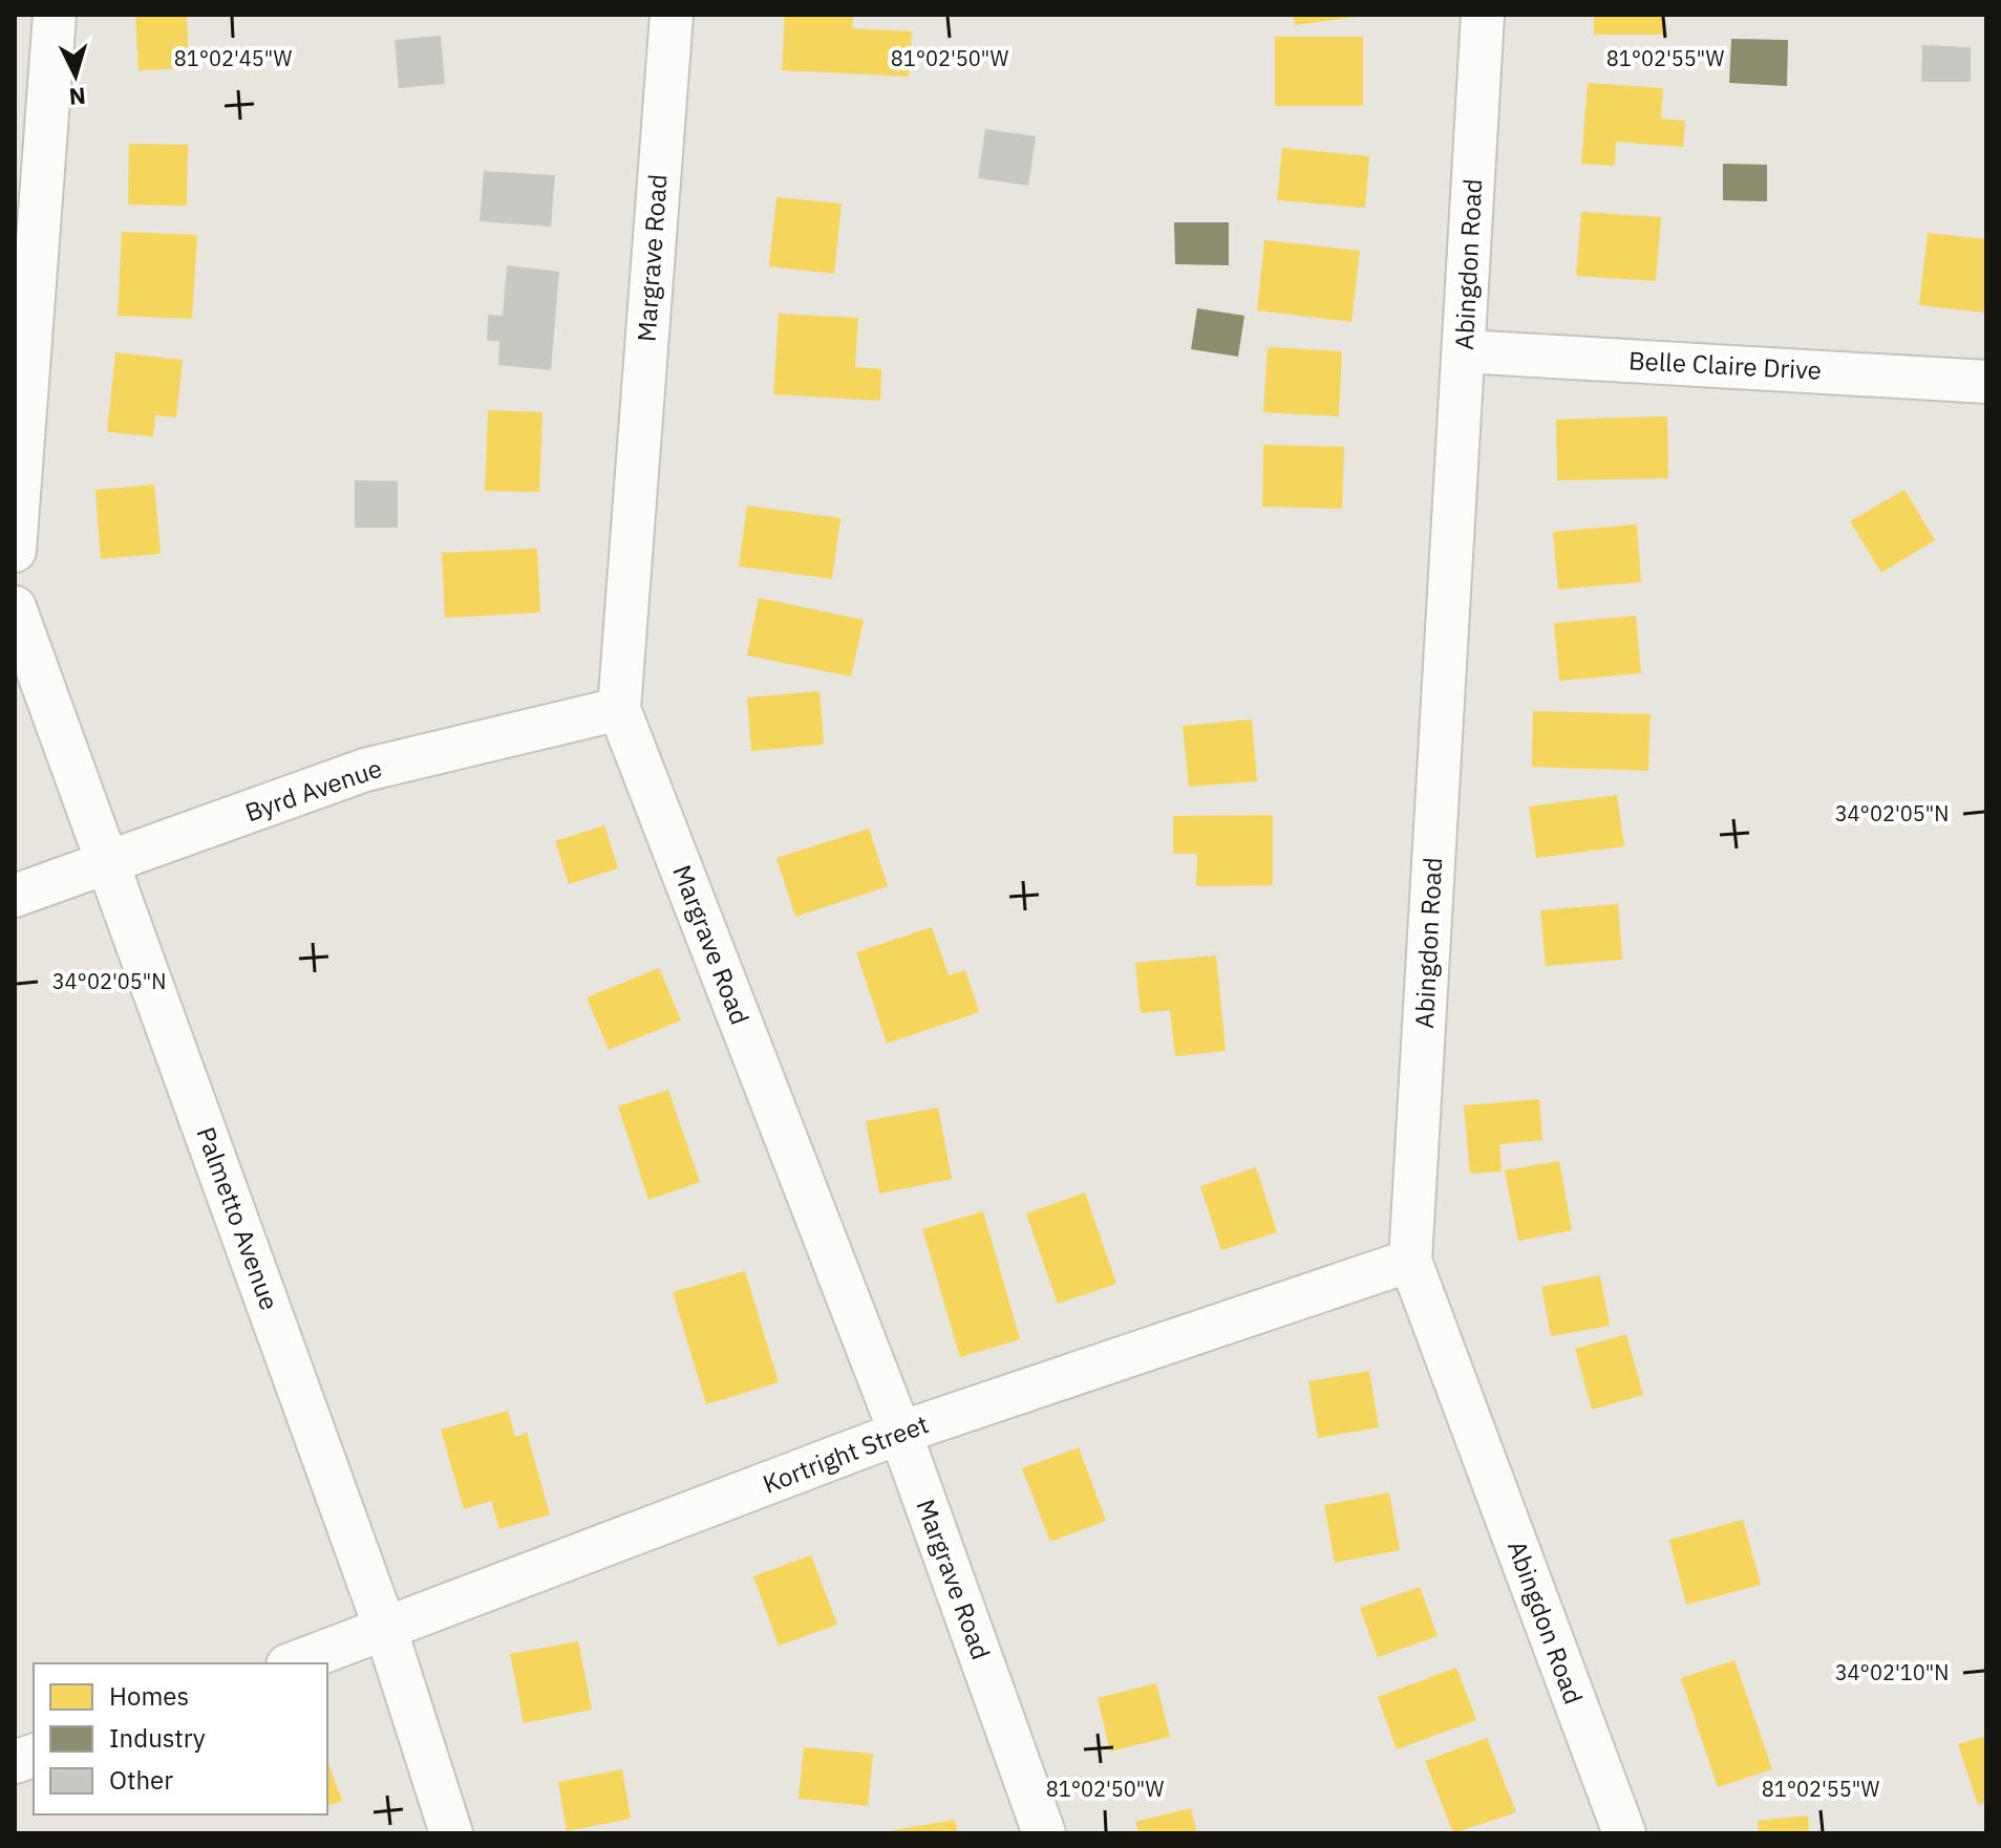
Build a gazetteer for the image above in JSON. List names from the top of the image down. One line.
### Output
{"streets":{"street":["Margrave Road","Abingdon Road","Belle Claire Drive","Byrd Avenue","Palmetto Avenue","Kortright Street"]},"crossings":[["Margrave Road","Byrd Avenue"],["Margrave Road","Kortright Street"],["Abingdon Road","Belle Claire Drive"],["Abingdon Road","Kortright Street"],["Byrd Avenue","Palmetto Avenue"],["Palmetto Avenue","Kortright Street"]],"legend":["Homes","Industry","Other"],"north":"bottom","coordinates":["81°02'45\"W","81°02'50\"W","81°02'55\"W","34°02'05\"N","34°02'10\"N"]}
